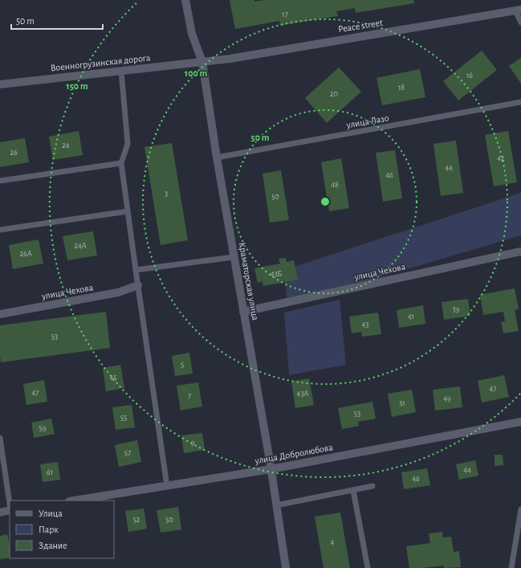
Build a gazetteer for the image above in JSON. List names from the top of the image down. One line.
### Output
{"streets":{"street":["Peace street","Военногрузинская дорога","улица Чехова","Краматорская улица","улица Добролюбова"],"lane":["улица Лазо"]},"crossings":[["Peace street","Военногрузинская дорога"],["Peace street","Краматорская улица"],["Военногрузинская дорога","Краматорская улица"],["улица Лазо","Краматорская улица"],["улица Чехова","Краматорская улица"],["Краматорская улица","улица Добролюбова"]],"house_numbers":["17","16","18","20","24","26","42","44","46","48","3","50","24А","26А","43Б","39","41","43","53","5","45","47","47","43А","7","49","51","53","55","59","9","57","44","61","46","52","50","4"],"legend":["Улица","Парк","Здание"],"scale_bar":"50 m","rings":["100 m","150 m","50 m"]}
